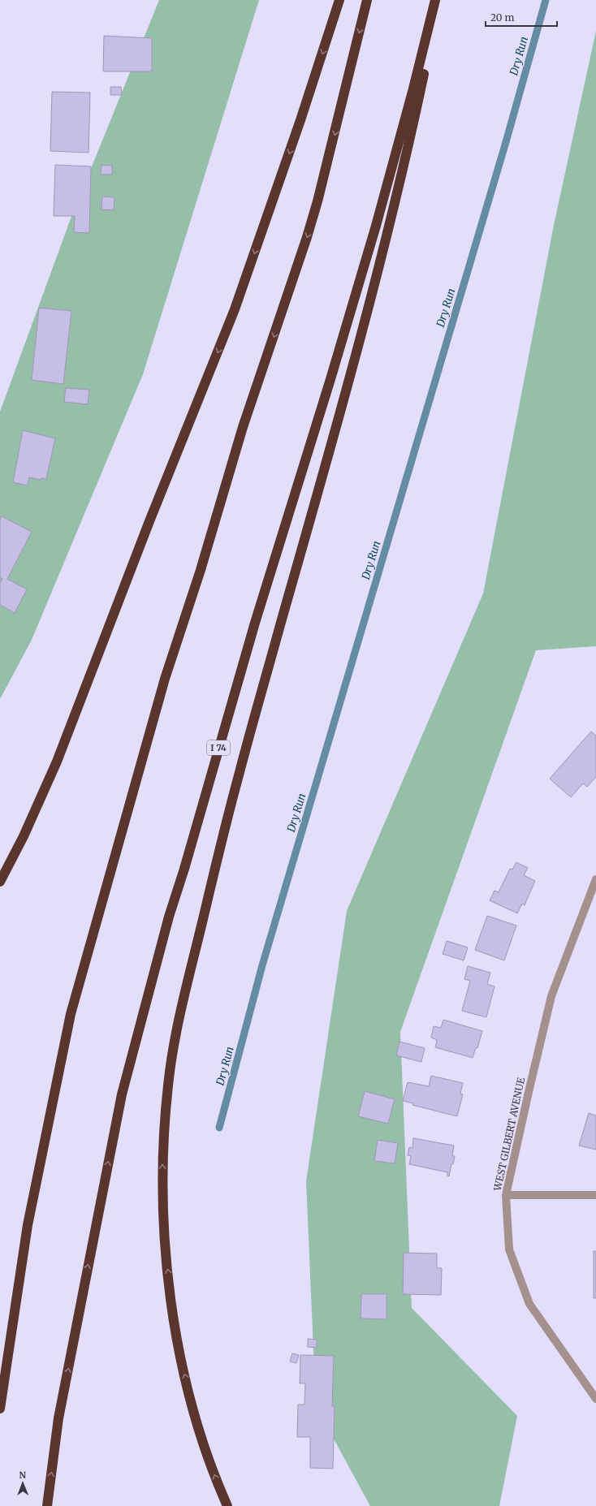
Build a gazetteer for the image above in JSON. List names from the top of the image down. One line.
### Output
{"streets":{"highway":["I 74"],"street":["WEST GILBERT AVENUE"]},"water":["Dry Run"],"scale_bar":"20 m","north":"top"}
